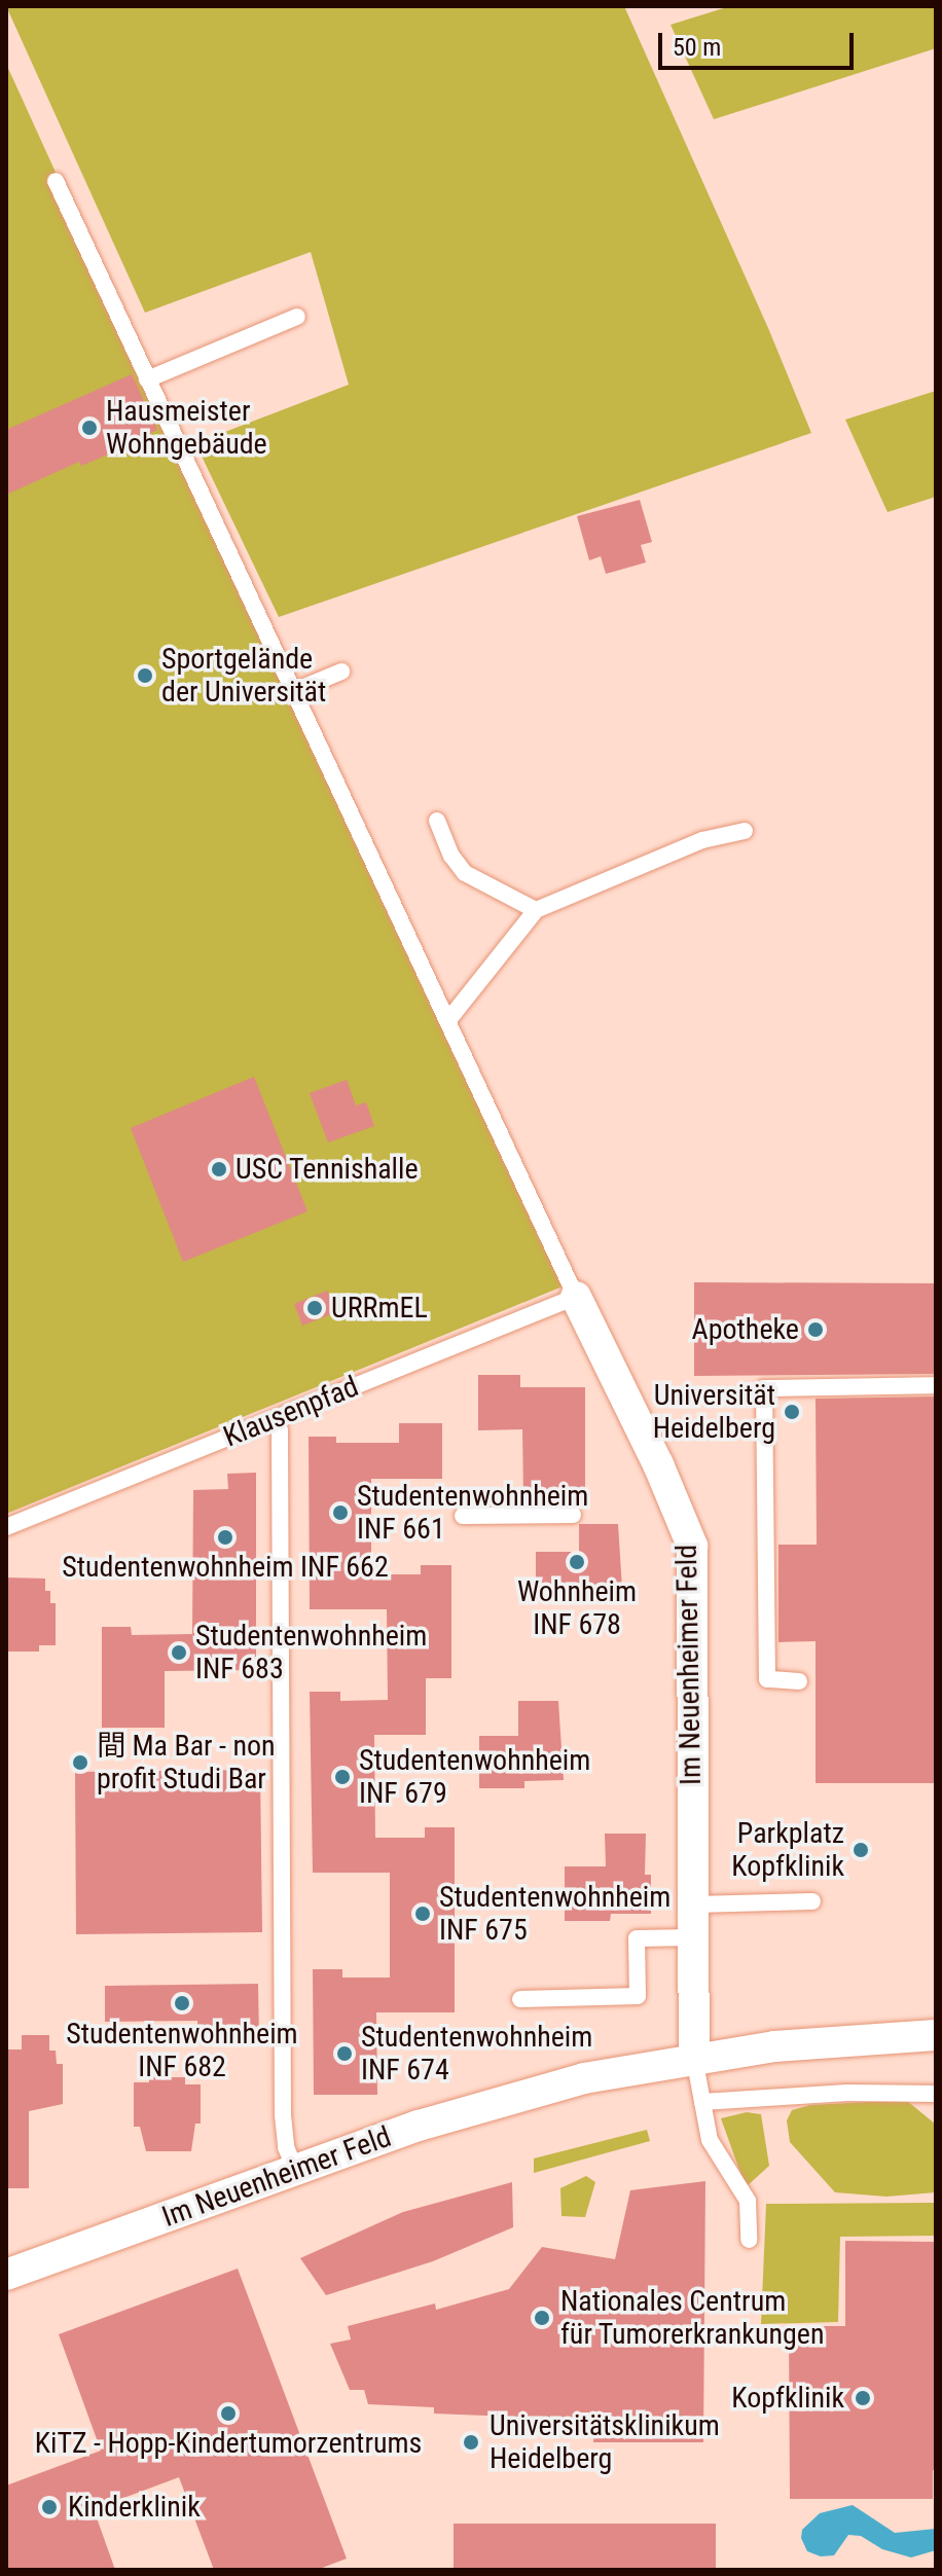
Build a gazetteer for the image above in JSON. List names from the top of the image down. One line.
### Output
{"streets":{"street":["Im Neuenheimer Feld"],"lane":["Klausenpfad"]},"crossings":[["Klausenpfad","Im Neuenheimer Feld"]],"places":["Hausmeister Wohngebäude","Sportgelände der Universität","USC Tennishalle","URRmEL","Apotheke","Universität Heidelberg","Studentenwohnheim INF 661","Studentenwohnheim INF 662","Wohnheim INF 678","Studentenwohnheim INF 683","間 Ma Bar - non profit Studi Bar","Studentenwohnheim INF 679","Parkplatz Kopfklinik","Studentenwohnheim INF 675","Studentenwohnheim INF 682","Studentenwohnheim INF 674","Nationales Centrum für Tumorerkrankungen","Kopfklinik","KiTZ - Hopp-Kindertumorzentrums","Universitätsklinikum Heidelberg","Kinderklinik"],"scale_bar":"50 m"}
